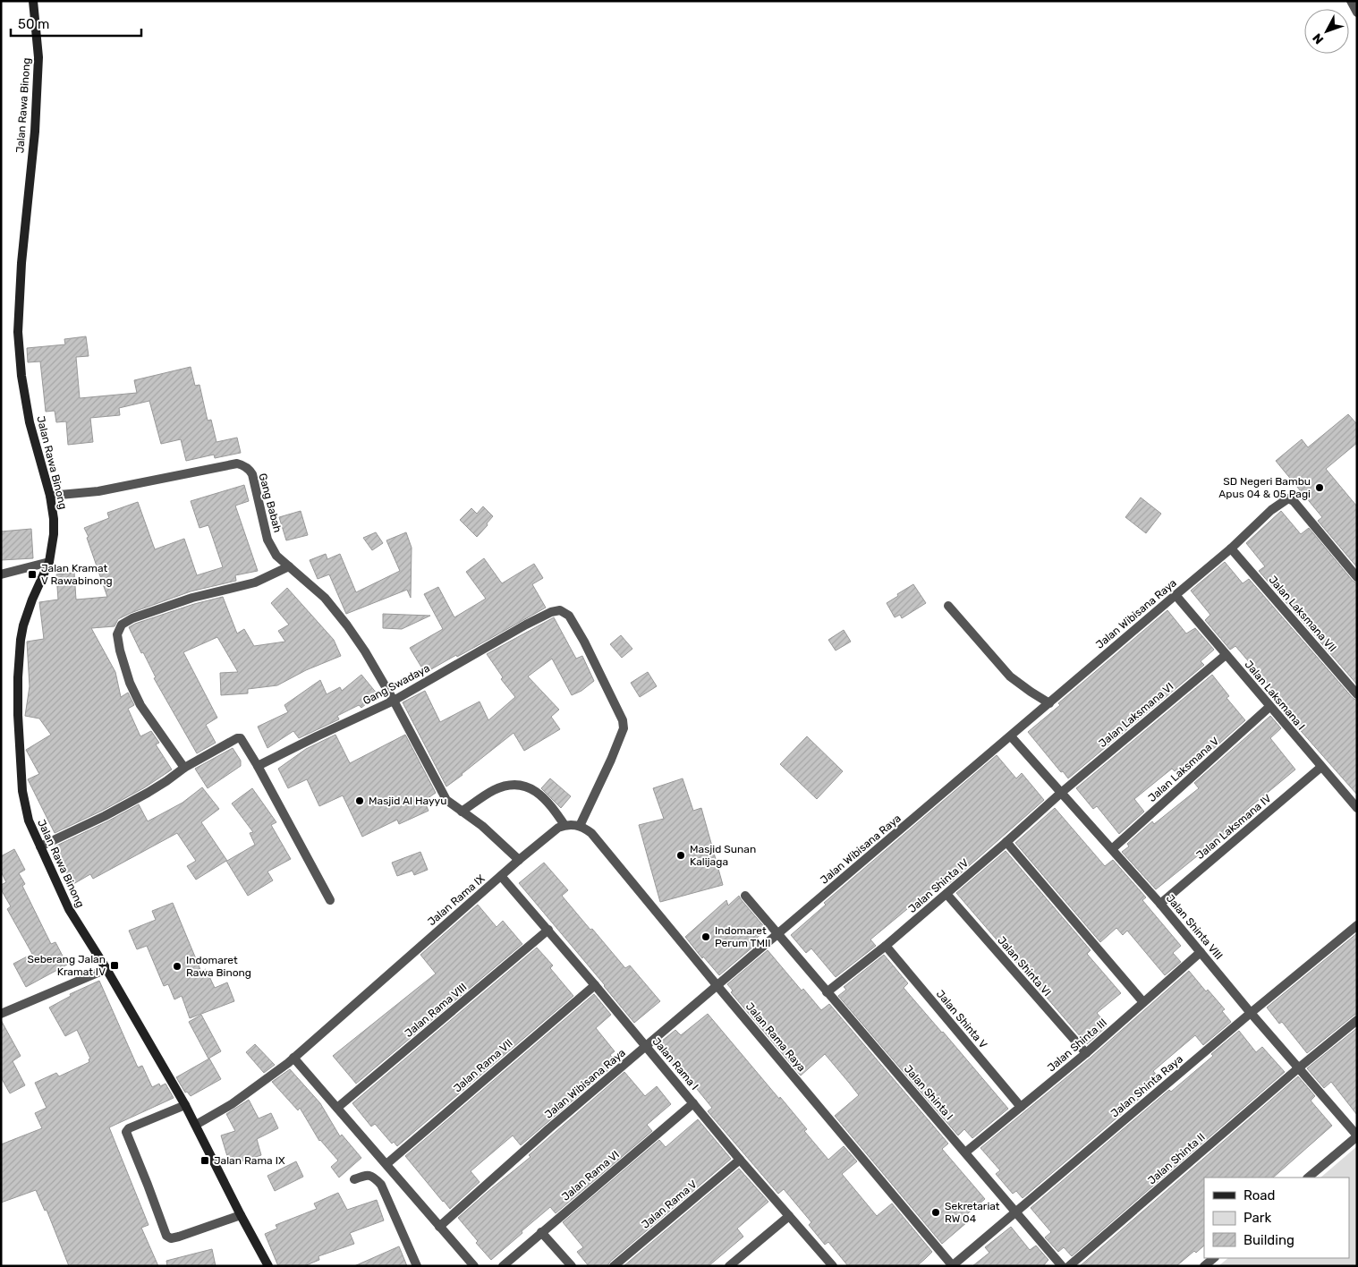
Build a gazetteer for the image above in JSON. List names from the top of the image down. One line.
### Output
{"streets":{"main road":["Jalan Rawa Binong"],"street":["Gang Babah","Jalan Wibisana Raya","Jalan Laksmana VII","Gang Swadaya","Jalan Laksmana I","Jalan Laksmana VI","Jalan Laksmana V","Jalan Laksmana IV","Jalan Shinta IV","Jalan Rama IX","Jalan Shinta VIII","Jalan Shinta VI","Jalan Rama VIII","Jalan Shinta V","Jalan Rama Raya","Jalan Shinta III","Jalan Rama I","Jalan Rama VII","Jalan Shinta Raya","Jalan Shinta I","Jalan Shinta II","Jalan Rama VI","Jalan Rama V"]},"crossings":[["Jalan Rawa Binong","Gang Babah"],["Jalan Rawa Binong","Jalan Rama IX"],["Gang Babah","Gang Swadaya"],["Gang Babah","Jalan Rama IX"],["Jalan Wibisana Raya","Jalan Laksmana VII"],["Jalan Wibisana Raya","Jalan Laksmana I"],["Jalan Wibisana Raya","Jalan Shinta VIII"],["Jalan Wibisana Raya","Jalan Rama Raya"],["Jalan Wibisana Raya","Jalan Rama I"],["Jalan Wibisana Raya","Jalan Shinta I"],["Gang Swadaya","Jalan Rama Raya"],["Jalan Laksmana I","Jalan Laksmana VI"],["Jalan Laksmana I","Jalan Laksmana V"],["Jalan Laksmana I","Jalan Laksmana IV"],["Jalan Laksmana VI","Jalan Shinta IV"],["Jalan Laksmana VI","Jalan Shinta VIII"],["Jalan Laksmana V","Jalan Shinta VIII"],["Jalan Laksmana IV","Jalan Shinta VIII"],["Jalan Shinta IV","Jalan Shinta VIII"],["Jalan Shinta IV","Jalan Shinta VI"],["Jalan Shinta IV","Jalan Shinta V"],["Jalan Shinta IV","Jalan Shinta I"],["Jalan Rama IX","Jalan Rama I"],["Jalan Shinta VIII","Jalan Shinta III"],["Jalan Shinta VIII","Jalan Shinta Raya"],["Jalan Shinta VIII","Jalan Shinta II"],["Jalan Shinta VI","Jalan Shinta III"],["Jalan Rama VIII","Jalan Rama I"],["Jalan Shinta V","Jalan Shinta III"],["Jalan Rama Raya","Jalan Shinta Raya"],["Jalan Shinta III","Jalan Shinta I"],["Jalan Rama I","Jalan Rama VII"],["Jalan Rama I","Jalan Rama VI"],["Jalan Rama I","Jalan Rama V"],["Jalan Shinta Raya","Jalan Shinta I"]],"places":{"other":["SD Negeri Bambu Apus 04 & 05 Pagi","Masjid Al Hayyu","Masjid Sunan Kalijaga","Indomaret Perum TMII","Indomaret Rawa Binong","Sekretariat RW 04"],"transit":["Jalan Kramat V Rawabinong","Seberang Jalan Kramat IV","Jalan Rama IX"]},"legend":["Road","Park","Building"],"scale_bar":"50 m","north":"bottom left"}
